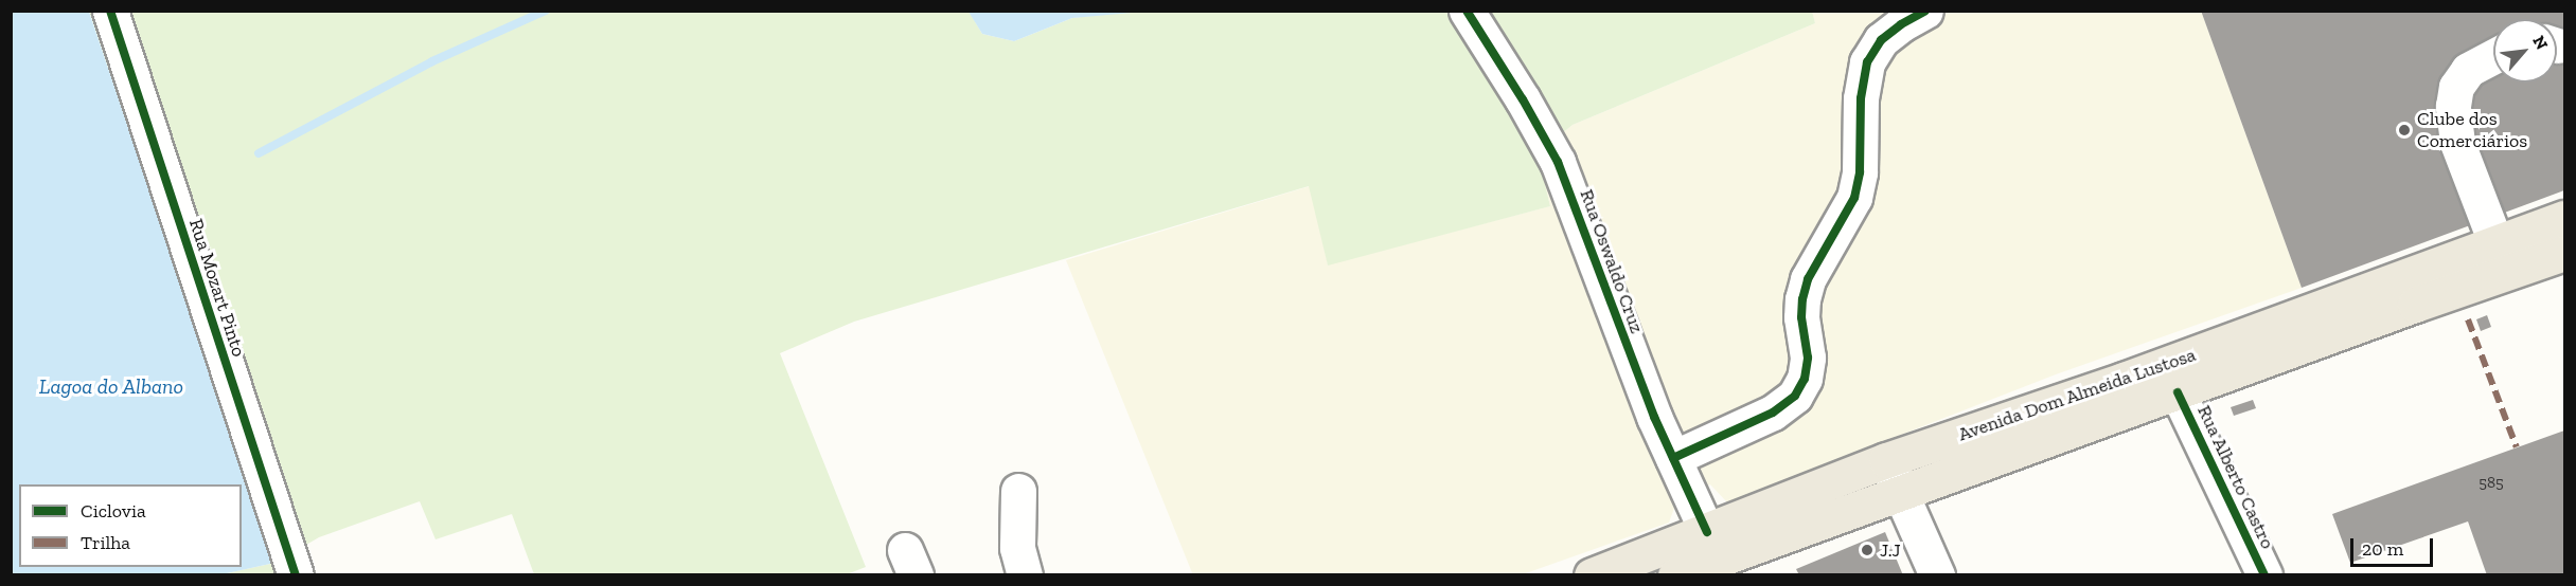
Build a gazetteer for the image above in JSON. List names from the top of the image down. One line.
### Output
{"streets":{"main road":["Avenida Dom Almeida Lustosa"],"street":["Rua Oswaldo Cruz","Rua Mozart Pinto","Rua Alberto Castro"]},"crossings":[["Rua Oswaldo Cruz","Avenida Dom Almeida Lustosa"],["Avenida Dom Almeida Lustosa","Rua Alberto Castro"]],"water":["Lagoa do Albano"],"places":["Clube dos Comerciários","J.J"],"house_numbers":["585"],"legend":["Ciclovia","Trilha"],"scale_bar":"20 m","north":"top right"}
